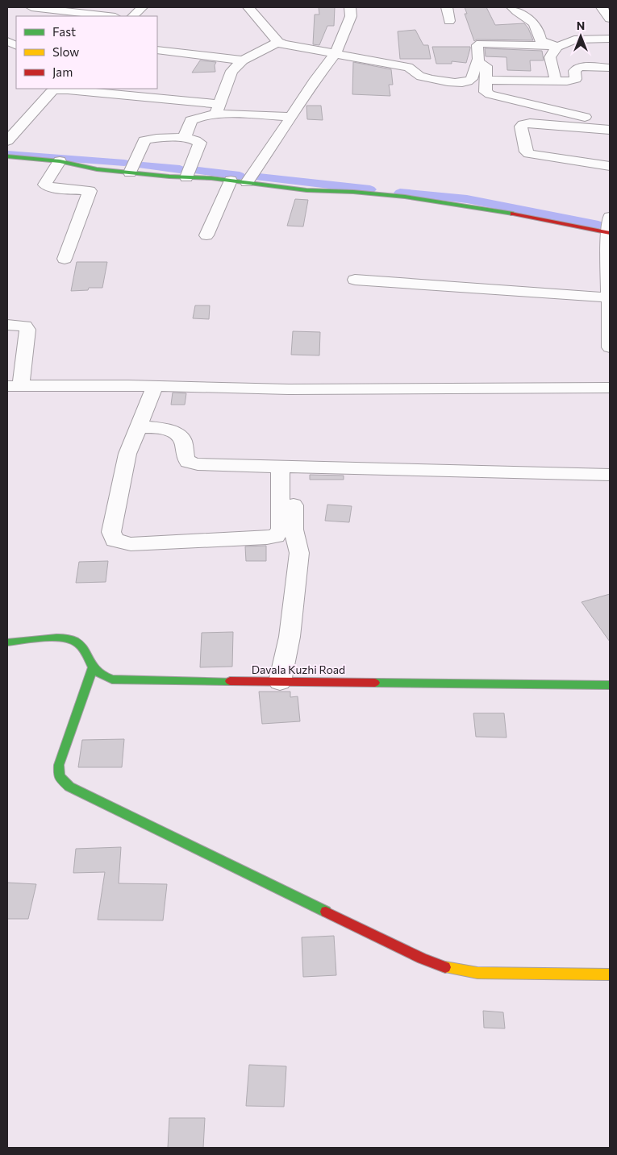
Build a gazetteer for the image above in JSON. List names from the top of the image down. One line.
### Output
{"streets":{"street":["Davala Kuzhi Road"]},"legend":["Fast","Slow","Jam"],"north":"top"}
